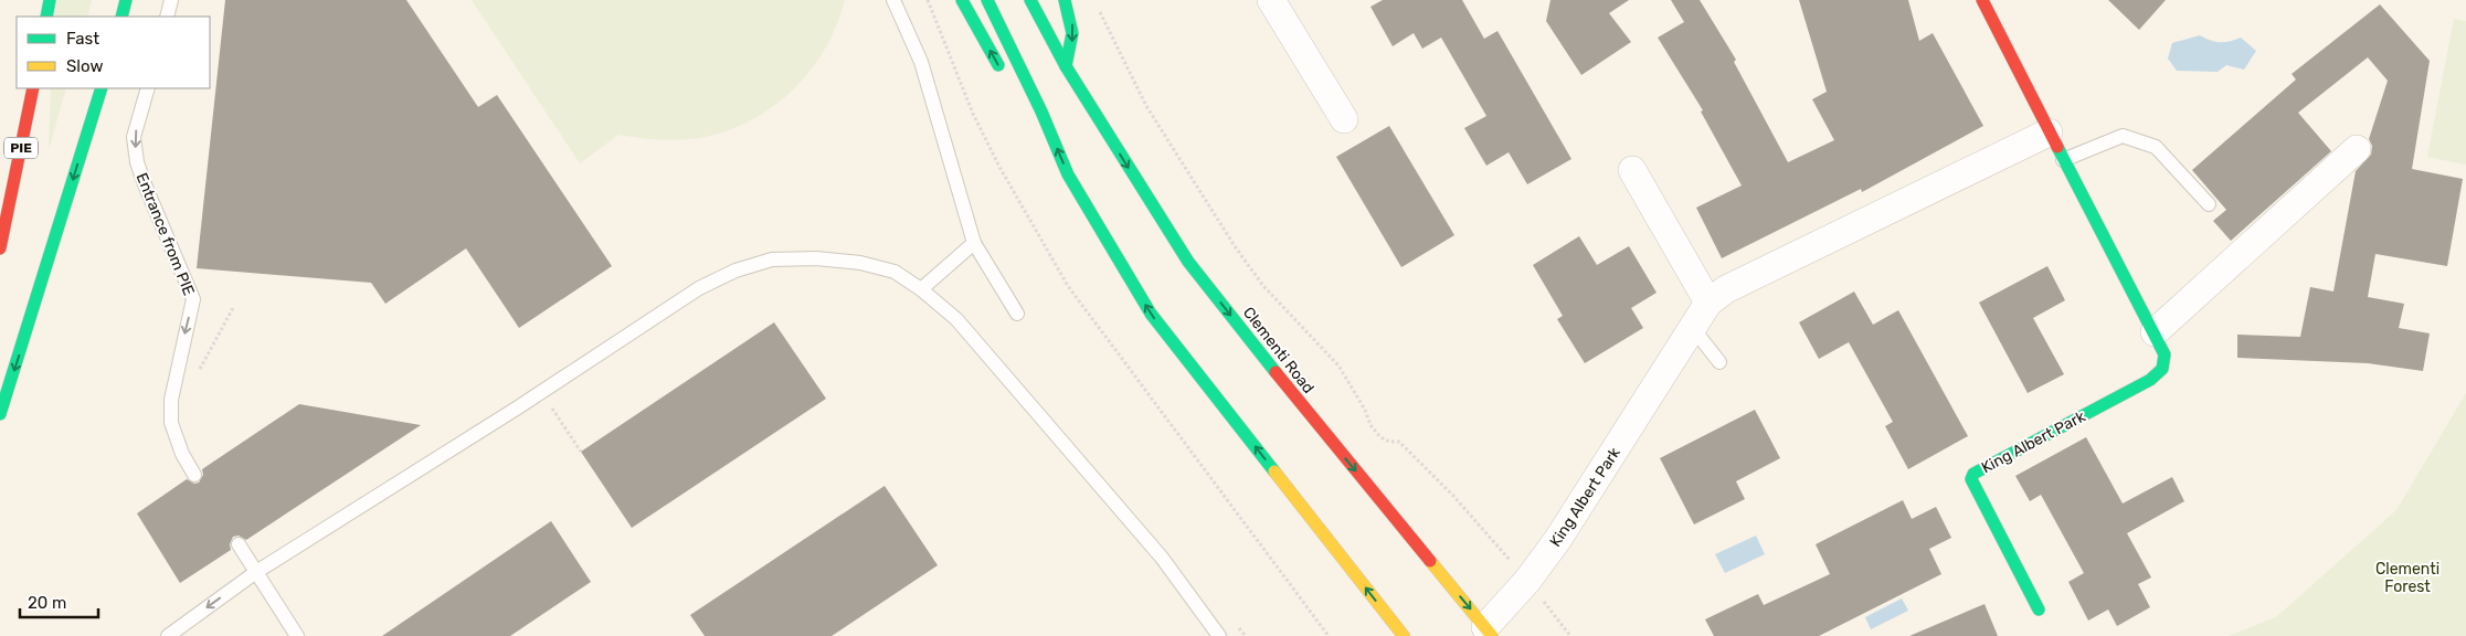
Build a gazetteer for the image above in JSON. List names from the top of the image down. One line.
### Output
{"streets":{"main road":["PIE","Clementi Road","King Albert Park"],"lane":["Entrance from PIE"]},"crossings":[["Clementi Road","King Albert Park"]],"one_way":["Entrance from PIE"],"parks":["Clementi Forest"],"legend":["Fast","Slow"],"scale_bar":"20 m"}
